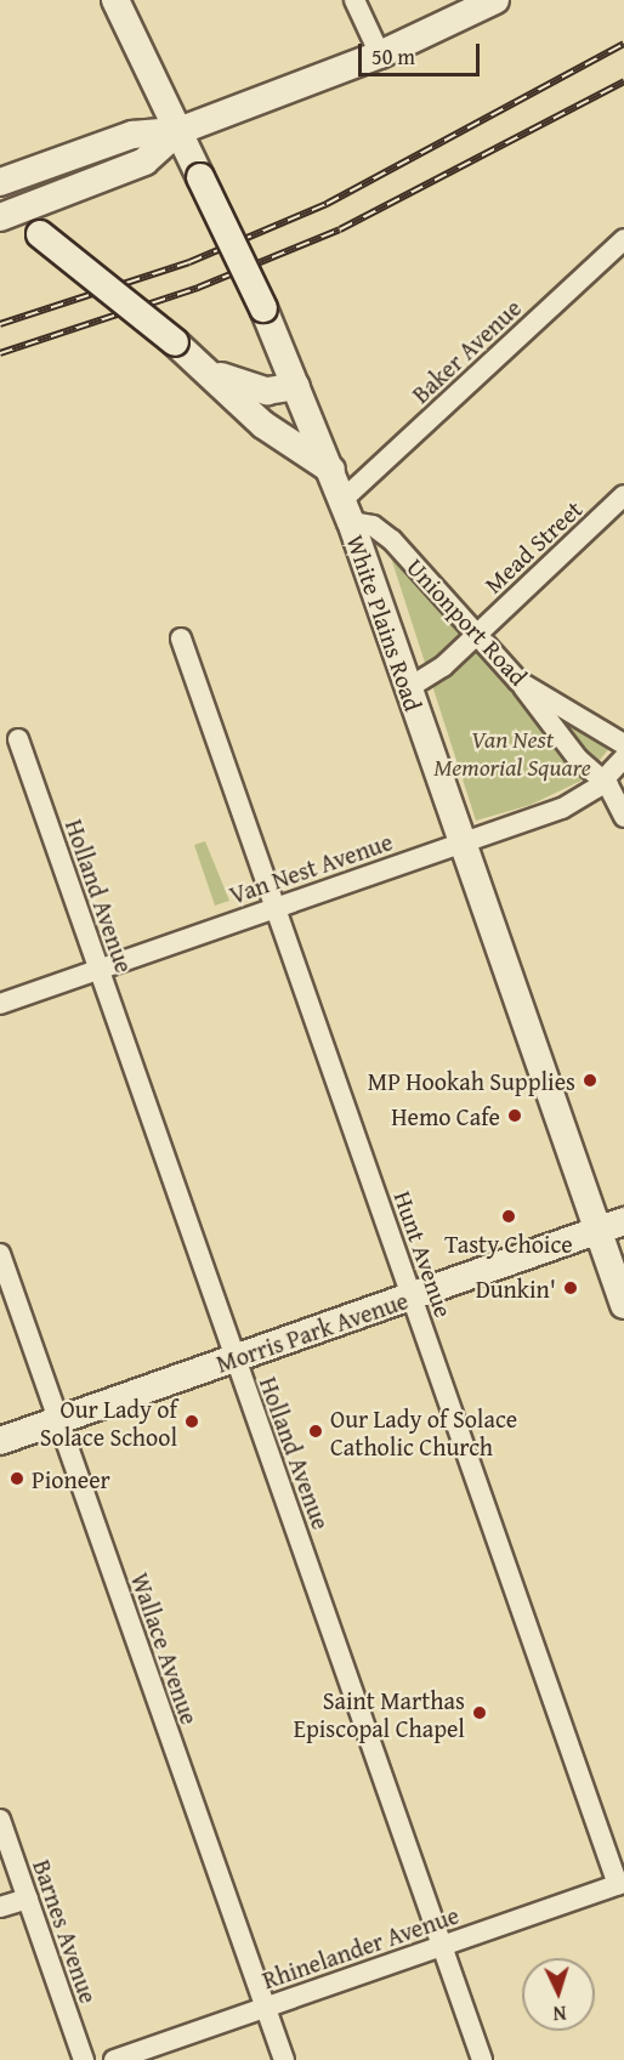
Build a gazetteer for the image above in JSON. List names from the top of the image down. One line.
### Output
{"streets":{"main road":["White Plains Road","Morris Park Avenue"],"street":["Baker Avenue","Mead Street","Unionport Road","Van Nest Avenue","Holland Avenue","Hunt Avenue","Wallace Avenue","Barnes Avenue","Rhinelander Avenue"]},"crossings":[["Baker Avenue","Unionport Road"],["Baker Avenue","White Plains Road"],["Mead Street","Unionport Road"],["Mead Street","White Plains Road"],["Unionport Road","White Plains Road"],["White Plains Road","Van Nest Avenue"],["White Plains Road","Morris Park Avenue"],["Van Nest Avenue","Holland Avenue"],["Van Nest Avenue","Hunt Avenue"],["Holland Avenue","Morris Park Avenue"],["Holland Avenue","Rhinelander Avenue"],["Hunt Avenue","Morris Park Avenue"],["Hunt Avenue","Rhinelander Avenue"],["Morris Park Avenue","Wallace Avenue"],["Wallace Avenue","Rhinelander Avenue"]],"parks":["Van Nest Memorial Square"],"places":["MP Hookah Supplies","Hemo Cafe","Tasty Choice","Dunkin'","Our Lady of Solace School","Our Lady of Solace Catholic Church","Pioneer","Saint Marthas Episcopal Chapel"],"scale_bar":"50 m","north":"bottom"}
